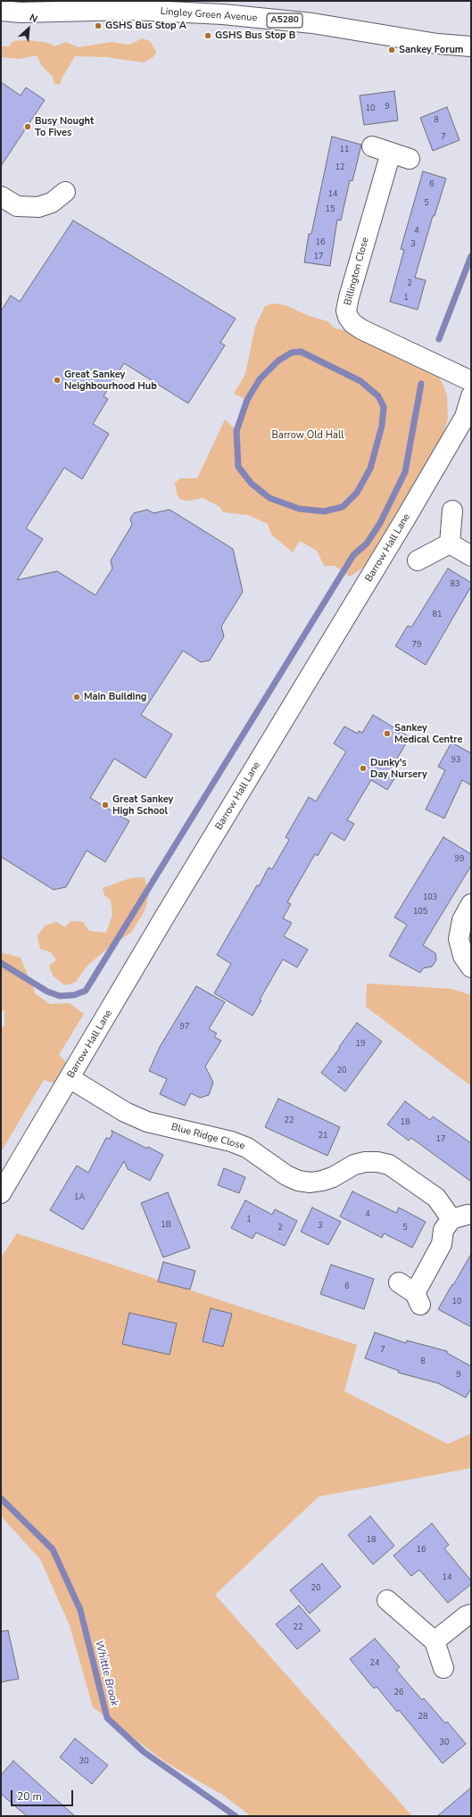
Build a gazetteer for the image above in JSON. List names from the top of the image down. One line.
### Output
{"streets":{"street":["Lingley Green Avenue","A5280","Billington Close","Barrow Hall Lane","Blue Ridge Close"]},"crossings":[["Barrow Hall Lane","Blue Ridge Close"]],"water":["Whittle Brook"],"parks":["Barrow Old Hall"],"places":["GSHS Bus Stop A","GSHS Bus Stop B","Sankey Forum","Busy Nought To Fives","Great Sankey Neighbourhood Hub","Main Building","Sankey Medical Centre","Dunky's Day Nursery","Great Sankey High School"],"house_numbers":["9","10","8","7","11","12","6","14","5","15","4","16","3","17","2","1","83","81","79","93","99","103","105","97","19","20","22","18","21","17","1A","4","1","1B","3","2","5","6","10","7","8","9","18","16","14","20","22","24","26","28","30","30"],"scale_bar":"20 m","north":"top right"}
